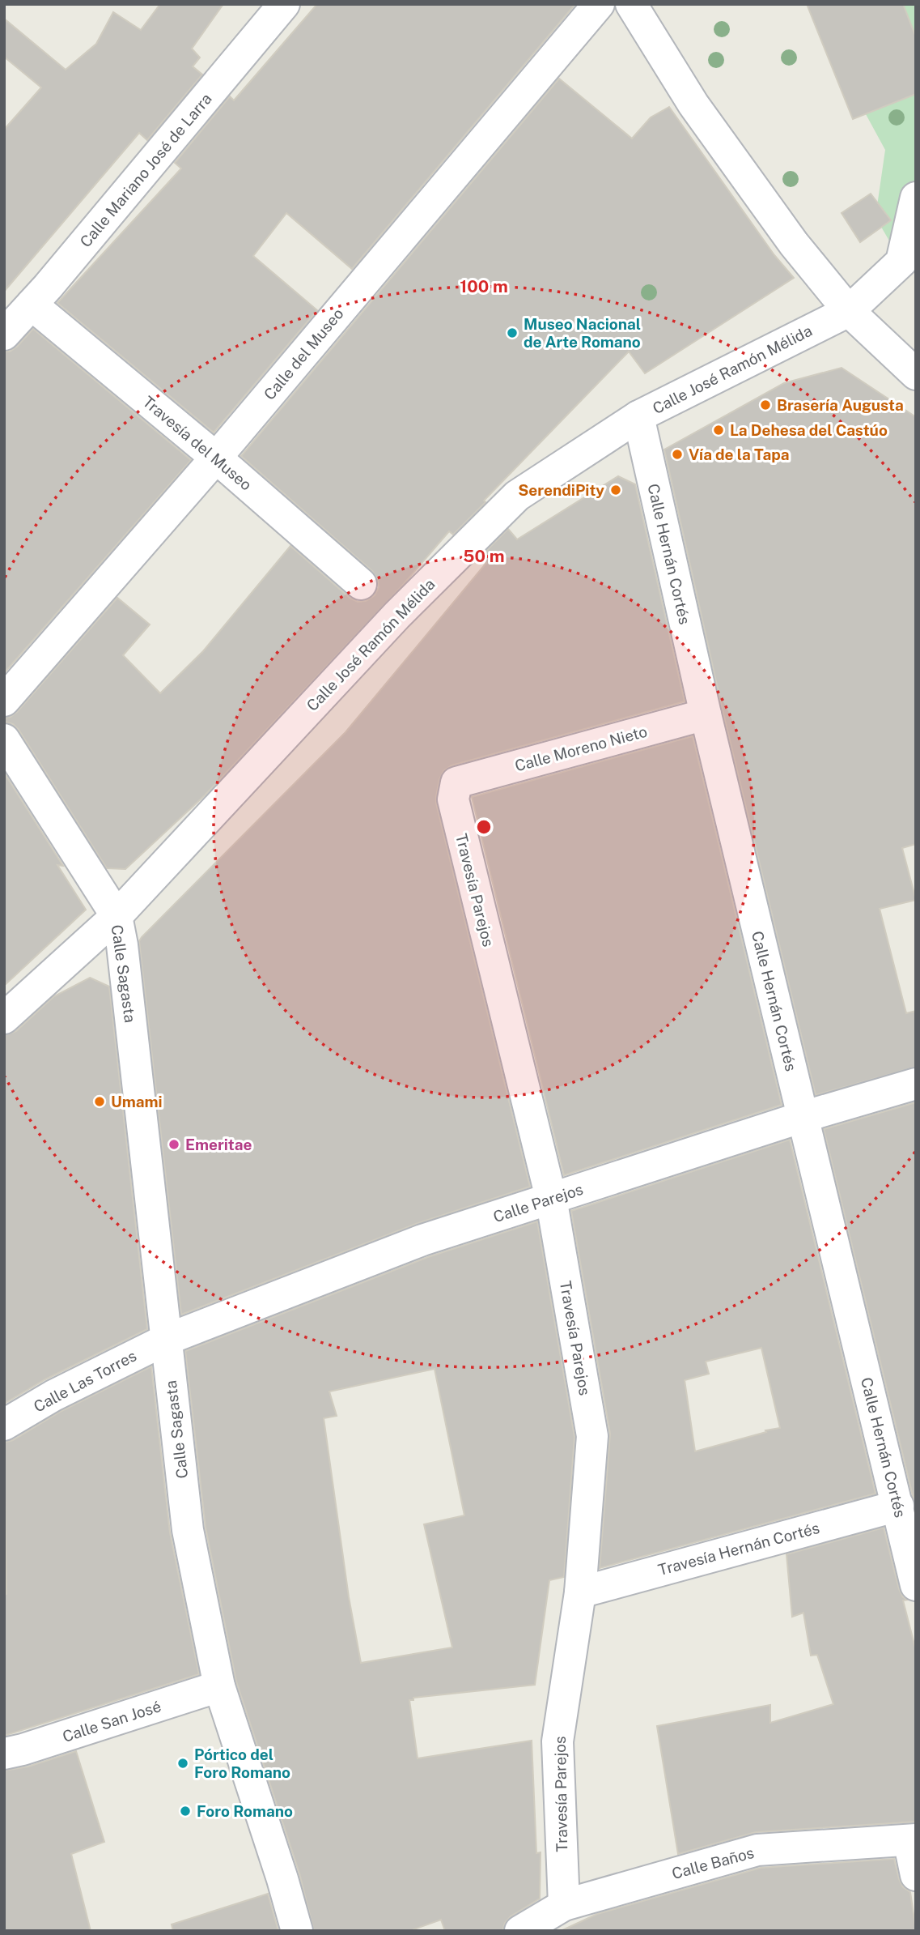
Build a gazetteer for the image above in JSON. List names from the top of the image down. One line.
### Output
{"streets":{"street":["Calle Mariano José de Larra","Calle del Museo","Calle José Ramón Mélida","Travesía del Museo","Calle Hernán Cortés","Calle Moreno Nieto","Travesía Parejos","Calle Sagasta","Calle Parejos","Calle Las Torres","Travesía Hernán Cortés","Calle San José","Calle Baños"]},"crossings":[["Calle Mariano José de Larra","Travesía del Museo"],["Calle del Museo","Travesía del Museo"],["Calle José Ramón Mélida","Calle Hernán Cortés"],["Calle José Ramón Mélida","Calle Sagasta"],["Calle Hernán Cortés","Calle Moreno Nieto"],["Calle Hernán Cortés","Calle Parejos"],["Calle Hernán Cortés","Travesía Hernán Cortés"],["Calle Moreno Nieto","Travesía Parejos"],["Travesía Parejos","Calle Parejos"],["Travesía Parejos","Travesía Hernán Cortés"],["Travesía Parejos","Calle Baños"],["Calle Sagasta","Calle Parejos"],["Calle Sagasta","Calle Las Torres"],["Calle Sagasta","Calle San José"],["Calle Parejos","Calle Las Torres"]],"places":["Museo Nacional de Arte Romano","Brasería Augusta","La Dehesa del Castúo","Vía de la Tapa","SerendiPity","Umami","Emeritae","Pórtico del Foro Romano","Foro Romano"],"rings":["100 m","50 m"]}
